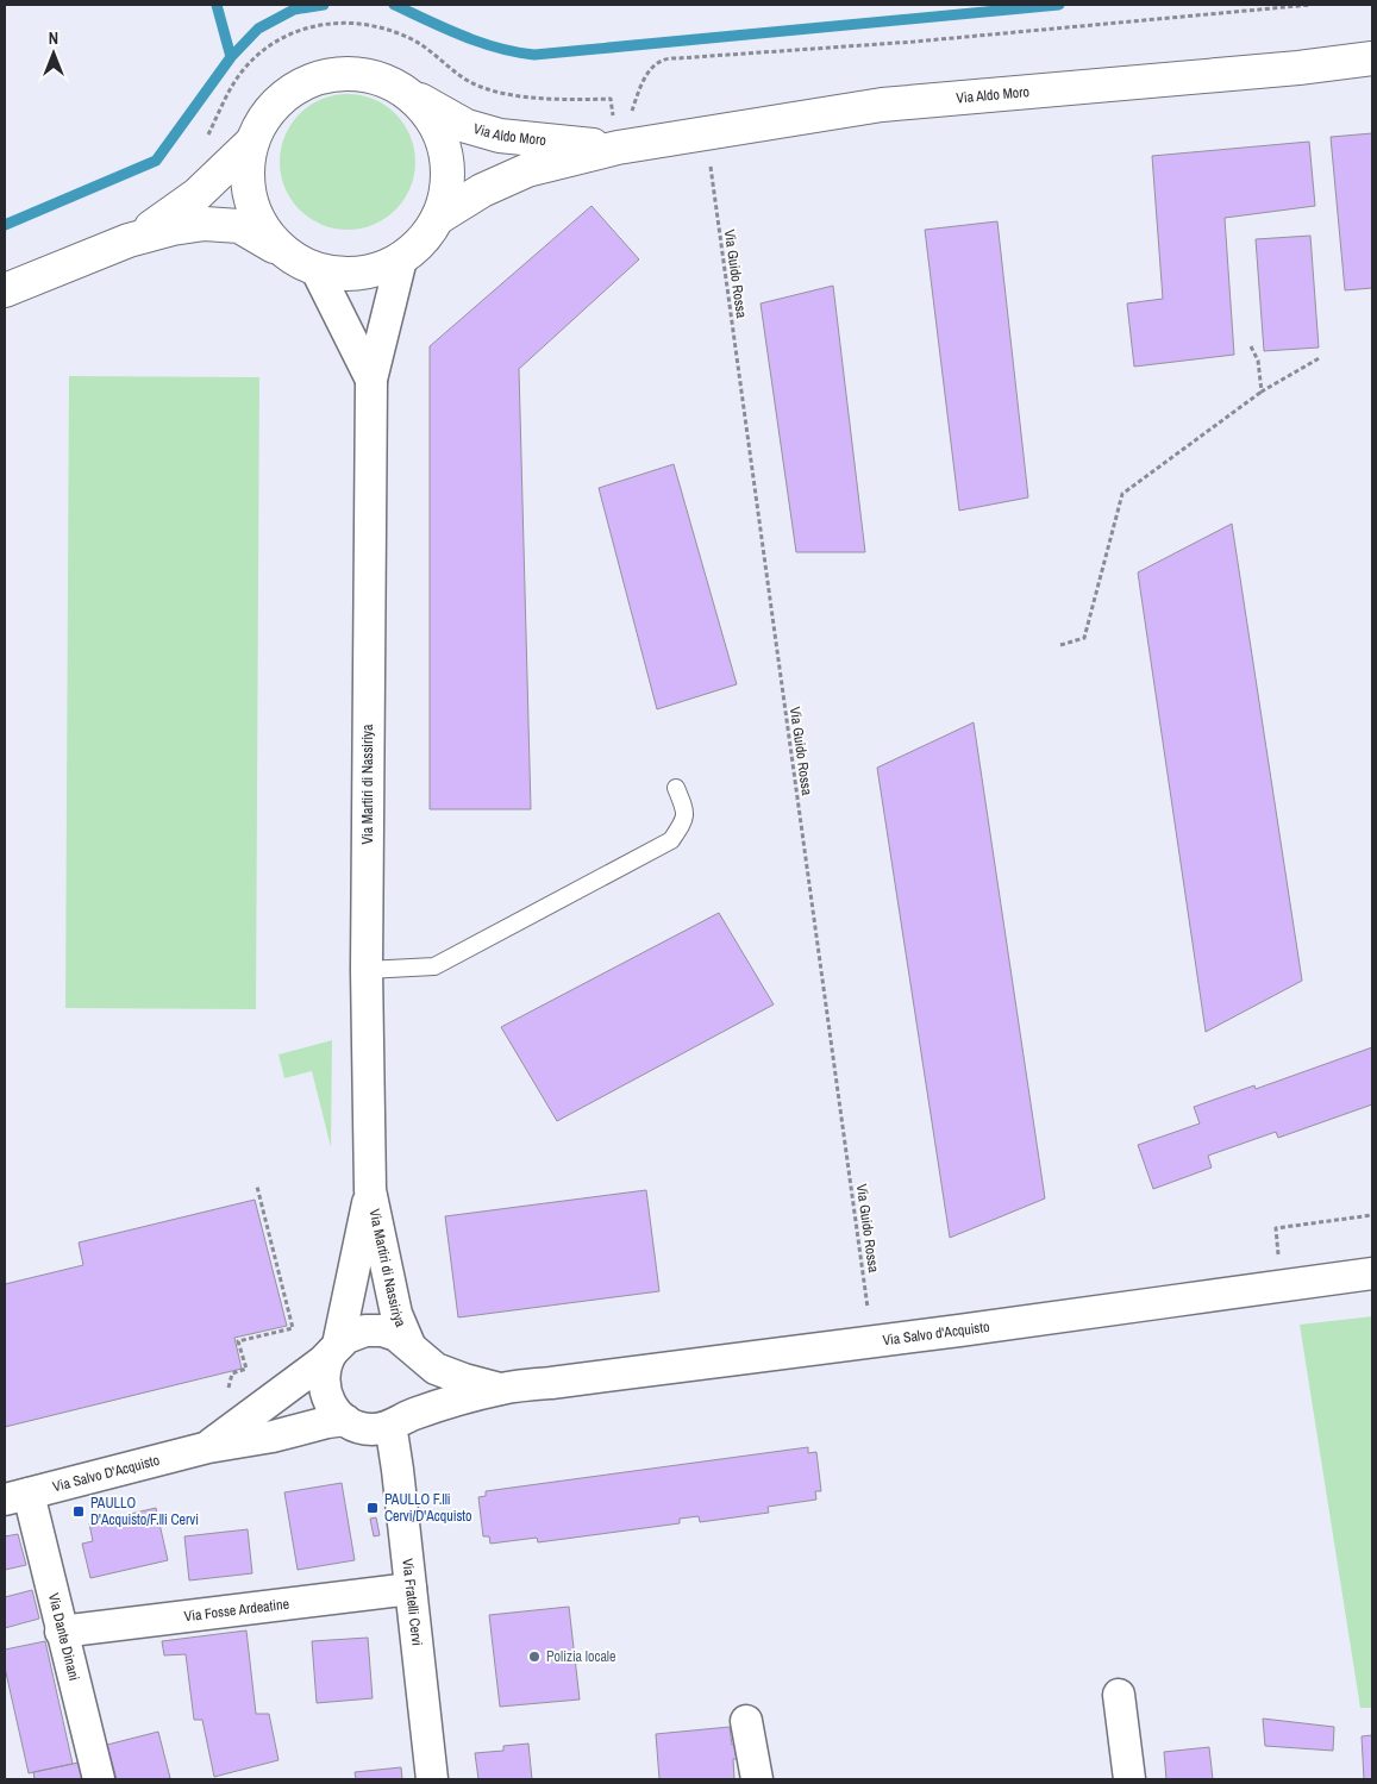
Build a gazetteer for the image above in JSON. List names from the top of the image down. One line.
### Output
{"streets":{"street":["Via Aldo Moro","Via Martiri di Nassiriya","Via Salvo d'Acquisto","Via Salvo D'Acquisto","Via Fratelli Cervi","Via Fosse Ardeatine","Via Dante Dinani"],"path":["Via Guido Rossa"]},"crossings":[["Via Aldo Moro","Via Martiri di Nassiriya"],["Via Guido Rossa","Via Salvo d'Acquisto"],["Via Martiri di Nassiriya","Via Salvo D'Acquisto"],["Via Martiri di Nassiriya","Via Fratelli Cervi"],["Via Salvo d'Acquisto","Via Salvo D'Acquisto"],["Via Salvo D'Acquisto","Via Fratelli Cervi"],["Via Salvo D'Acquisto","Via Dante Dinani"],["Via Fratelli Cervi","Via Fosse Ardeatine"],["Via Fosse Ardeatine","Via Dante Dinani"]],"places":{"transit":["PAULLO F.lli Cervi/D'Acquisto","PAULLO D'Acquisto/F.lli Cervi"],"other":["Polizia locale"]},"north":"top"}
